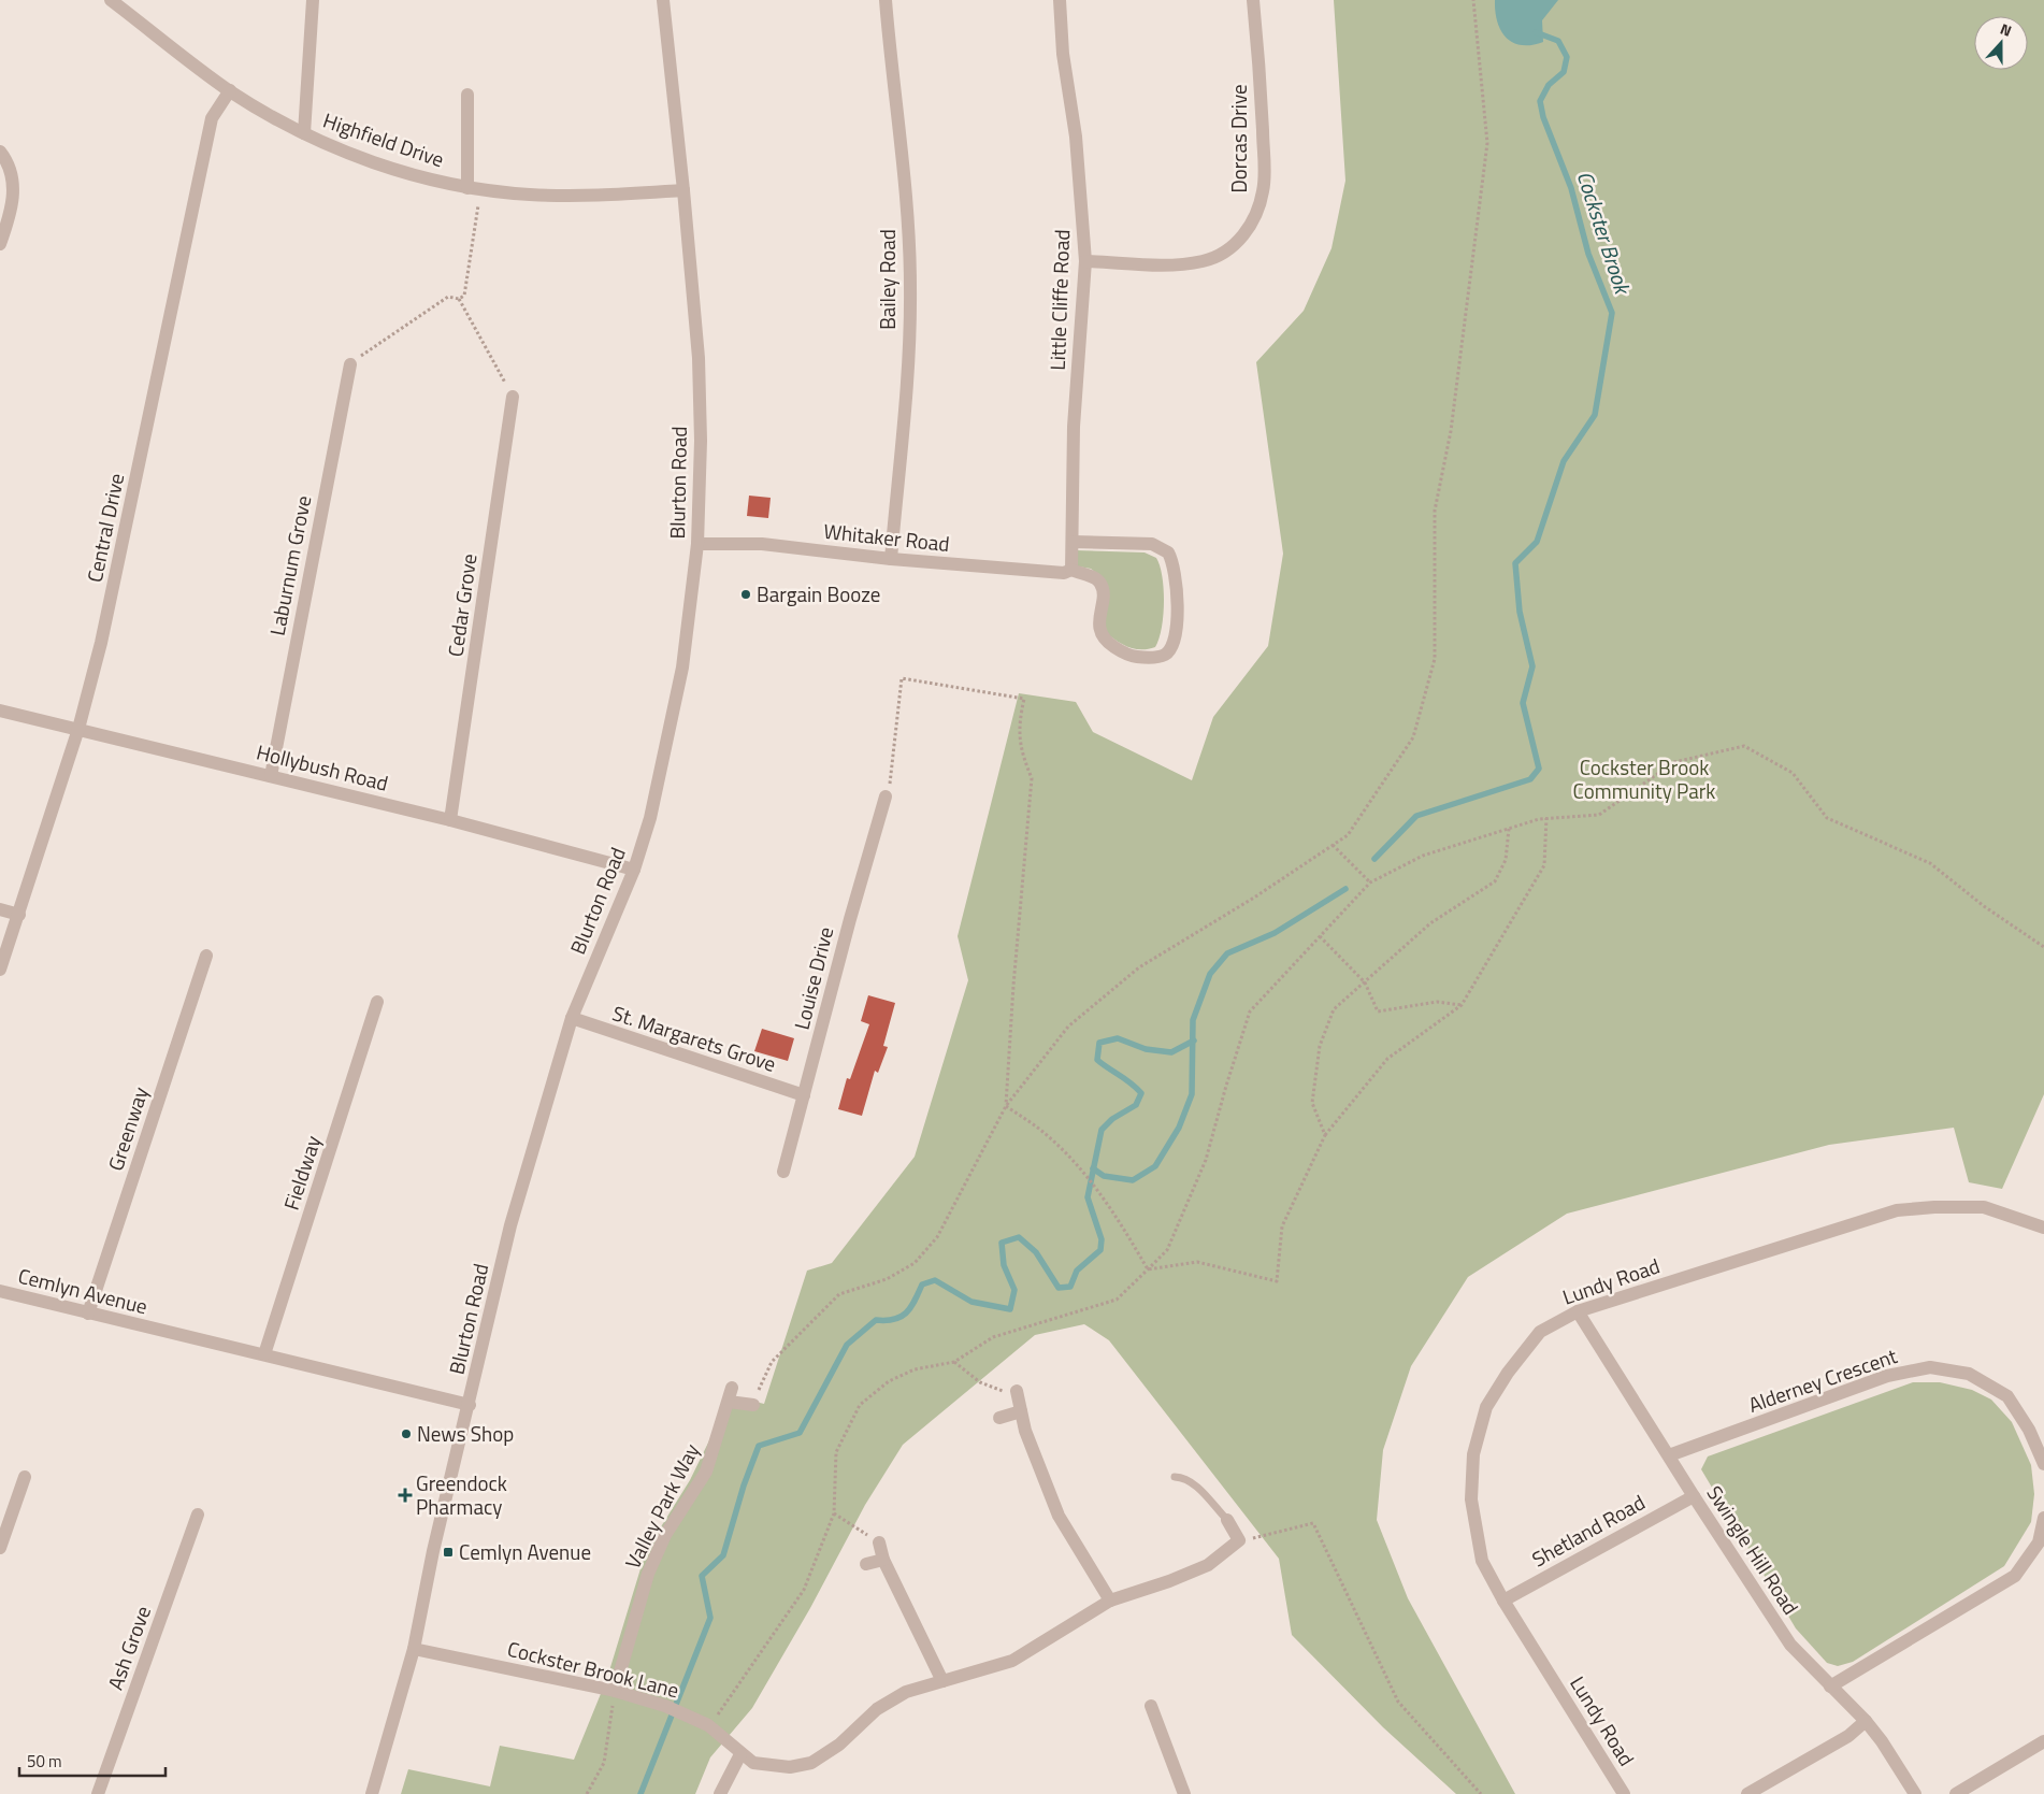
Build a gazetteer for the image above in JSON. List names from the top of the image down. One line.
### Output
{"streets":{"street":["Dorcas Drive","Highfield Drive","Bailey Road","Little Cliffe Road","Blurton Road","Central Drive","Whitaker Road","Laburnum Grove","Cedar Grove","Hollybush Road","Louise Drive","St. Margarets Grove","Greenway","Fieldway","Lundy Road","Cemlyn Avenue","Alderney Crescent","Valley Park Way","Shetland Road","Swingle Hill Road","Ash Grove","Cockster Brook Lane"]},"crossings":[["Dorcas Drive","Little Cliffe Road"],["Highfield Drive","Blurton Road"],["Highfield Drive","Central Drive"],["Bailey Road","Whitaker Road"],["Little Cliffe Road","Whitaker Road"],["Blurton Road","Whitaker Road"],["Blurton Road","Hollybush Road"],["Blurton Road","St. Margarets Grove"],["Blurton Road","Cemlyn Avenue"],["Blurton Road","Cockster Brook Lane"],["Central Drive","Hollybush Road"],["Laburnum Grove","Hollybush Road"],["Cedar Grove","Hollybush Road"],["Louise Drive","St. Margarets Grove"],["Greenway","Cemlyn Avenue"],["Fieldway","Cemlyn Avenue"],["Lundy Road","Shetland Road"],["Lundy Road","Swingle Hill Road"],["Alderney Crescent","Swingle Hill Road"],["Valley Park Way","Cockster Brook Lane"],["Shetland Road","Swingle Hill Road"]],"water":["Cockster Brook"],"parks":["Cockster Brook Community Park"],"places":{"other":["Bargain Booze","News Shop"],"health":["Greendock Pharmacy"],"transit":["Cemlyn Avenue"]},"scale_bar":"50 m","north":"top"}
